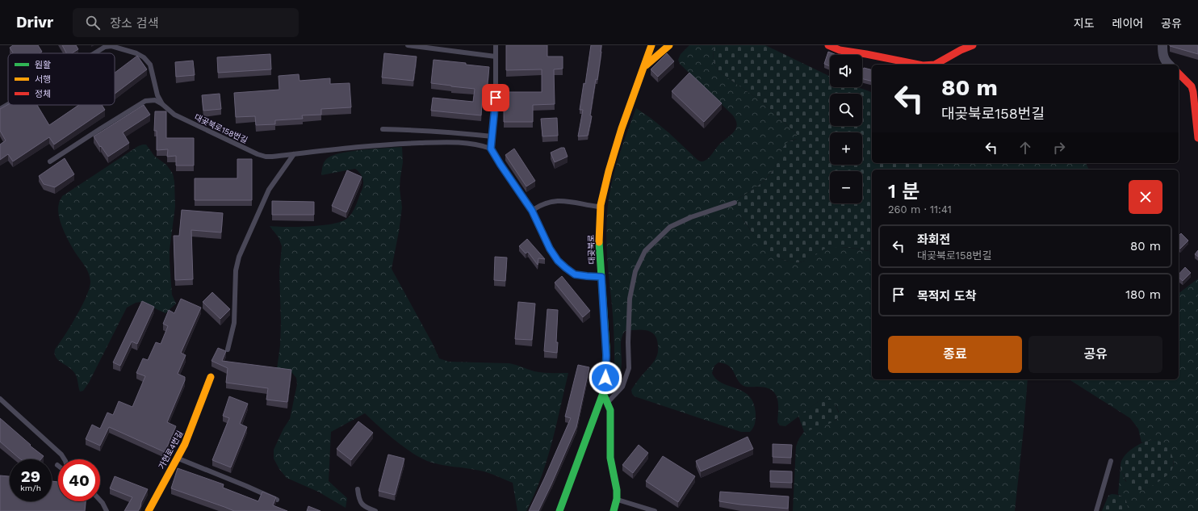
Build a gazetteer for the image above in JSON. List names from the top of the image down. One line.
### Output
{"streets":{"street":["대곶북로","가현로4번길"],"lane":["대곶북로158번길"]},"legend":["원활","서행","정체"],"page":{"header":"Drivr","search":"장소 검색","nav":["지도","레이어","공유"],"map_buttons":["+","−"],"turn":["80 m","대곶북로158번길"],"heading":["1 분","260 m · 11:41"],"list":[{"name":"좌회전","note":"대곶북로158번길","value":"80 m"},{"name":"목적지 도착","value":"180 m"}],"buttons":["종료","공유"],"speed":"29 km/h","limit":"40"}}
